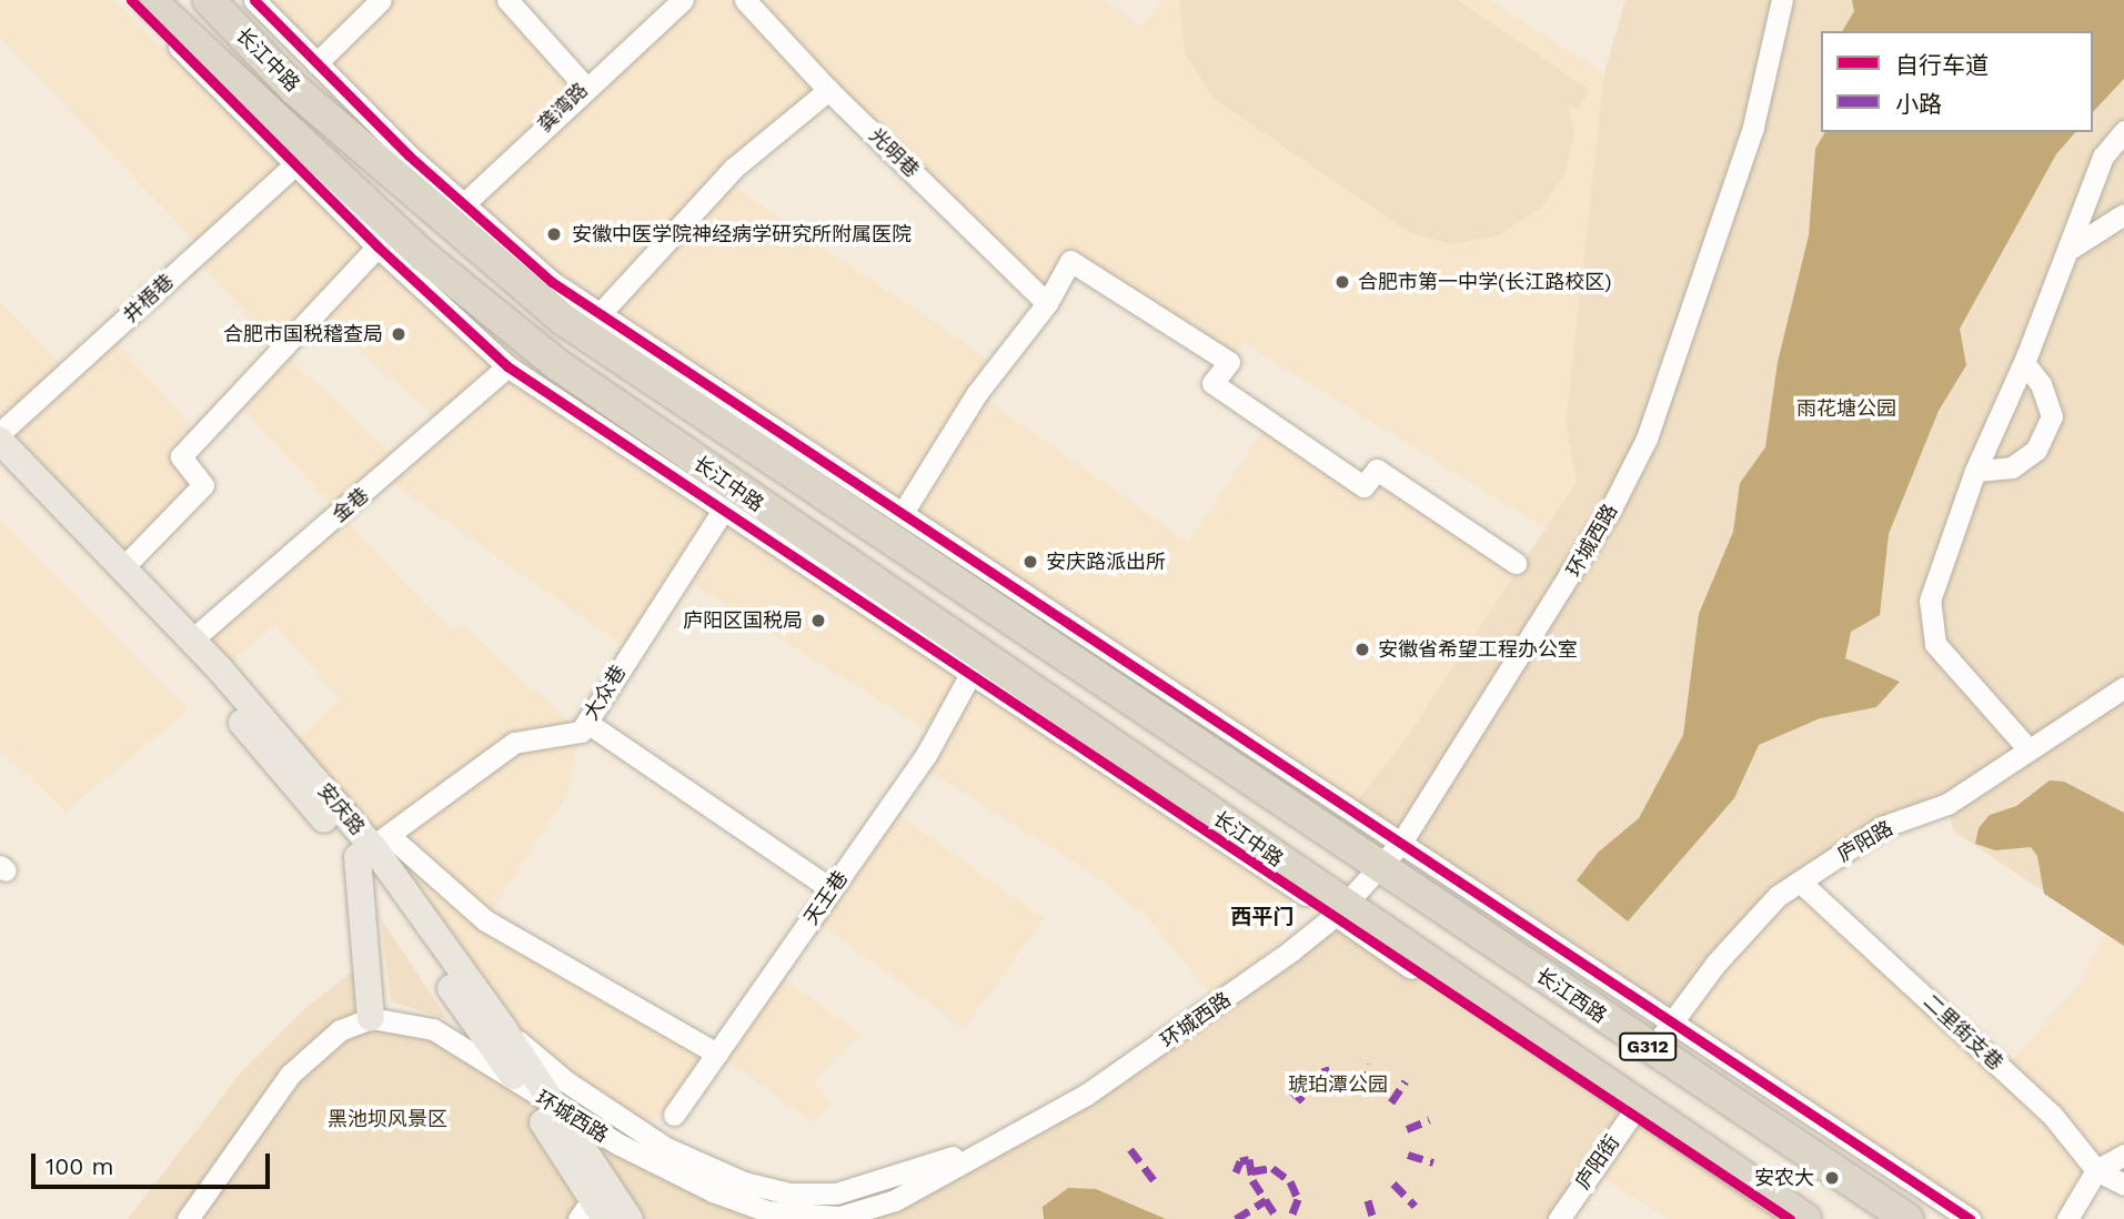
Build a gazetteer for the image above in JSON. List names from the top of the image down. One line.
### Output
{"streets":{"highway":["长江中路","长江西路","G312"],"main road":["安庆路"],"street":["龚湾路","光明巷","井梧巷","金巷","环城西路","大众巷","庐阳路","天王巷","二里街支巷","庐阳街"]},"crossings":[["长江中路","龚湾路"],["长江中路","环城西路"],["长江中路","长江西路"],["长江中路","G312"],["金巷","安庆路"],["环城西路","安庆路"],["环城西路","长江西路"],["环城西路","G312"],["大众巷","安庆路"],["庐阳路","长江西路"],["庐阳路","二里街支巷"],["G312","庐阳街"]],"districts":["西平门"],"parks":["雨花塘公园","琥珀潭公园","黑池坝风景区"],"places":["安徽中医学院神经病学研究所附属医院","合肥市第一中学(长江路校区)","合肥市国税稽查局","安庆路派出所","庐阳区国税局","安徽省希望工程办公室","安农大"],"legend":["自行车道","小路"],"scale_bar":"100 m"}
